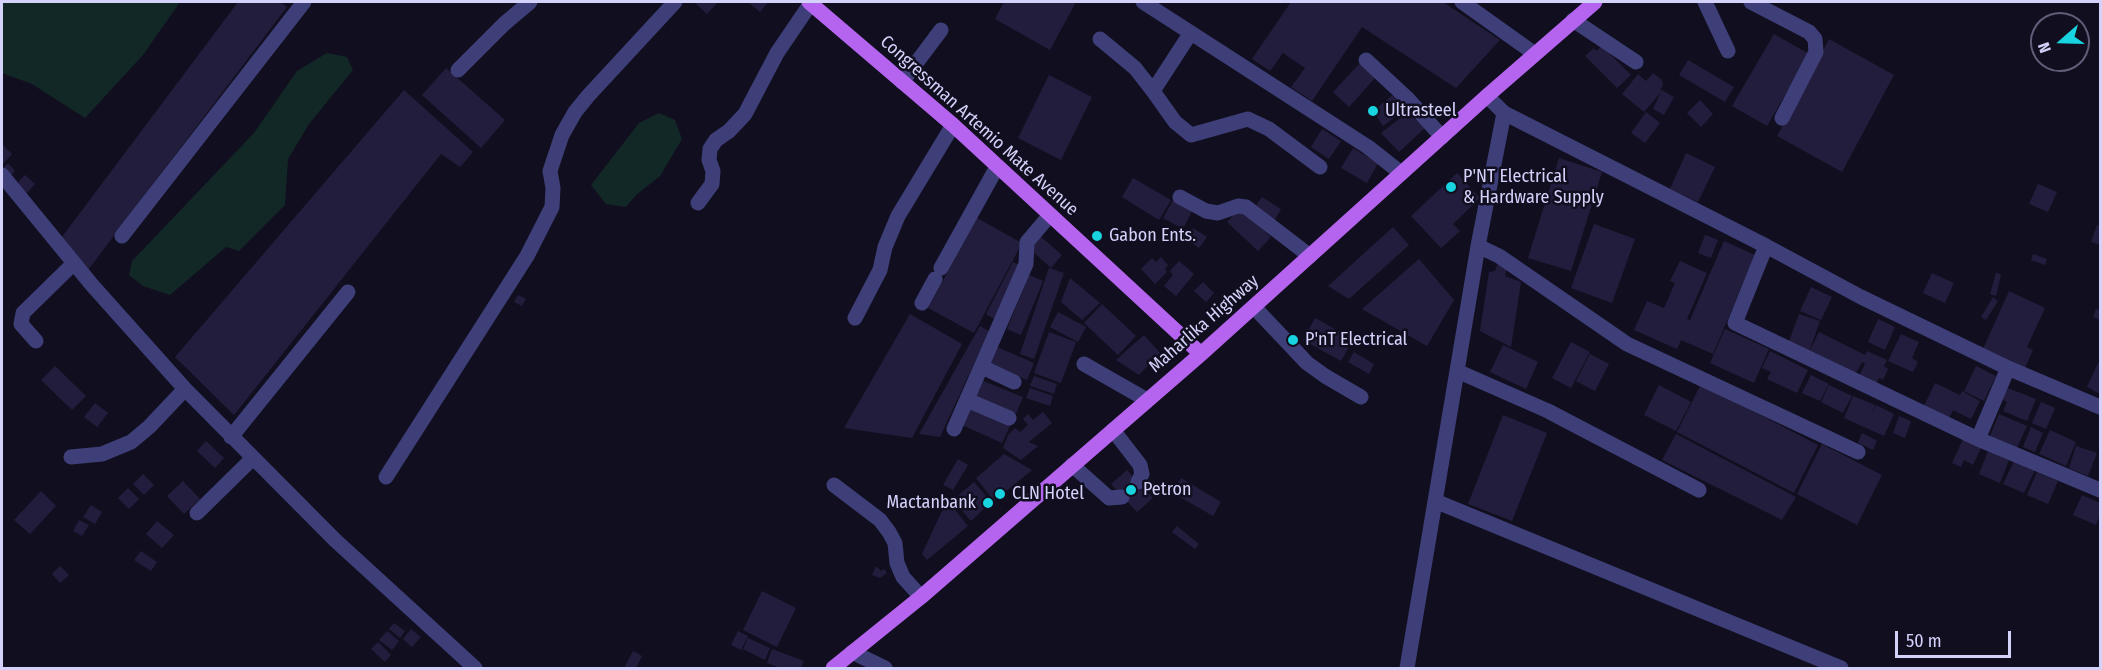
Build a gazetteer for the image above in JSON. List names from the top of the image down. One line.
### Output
{"streets":{"main road":["Congressman Artemio Mate Avenue","Maharlika Highway"]},"crossings":[["Congressman Artemio Mate Avenue","Maharlika Highway"]],"places":["Ultrasteel","P'NT Electrical & Hardware Supply","Gabon Ents.","P'nT Electrical","Petron","CLN Hotel","Mactanbank"],"scale_bar":"50 m","north":"left"}
